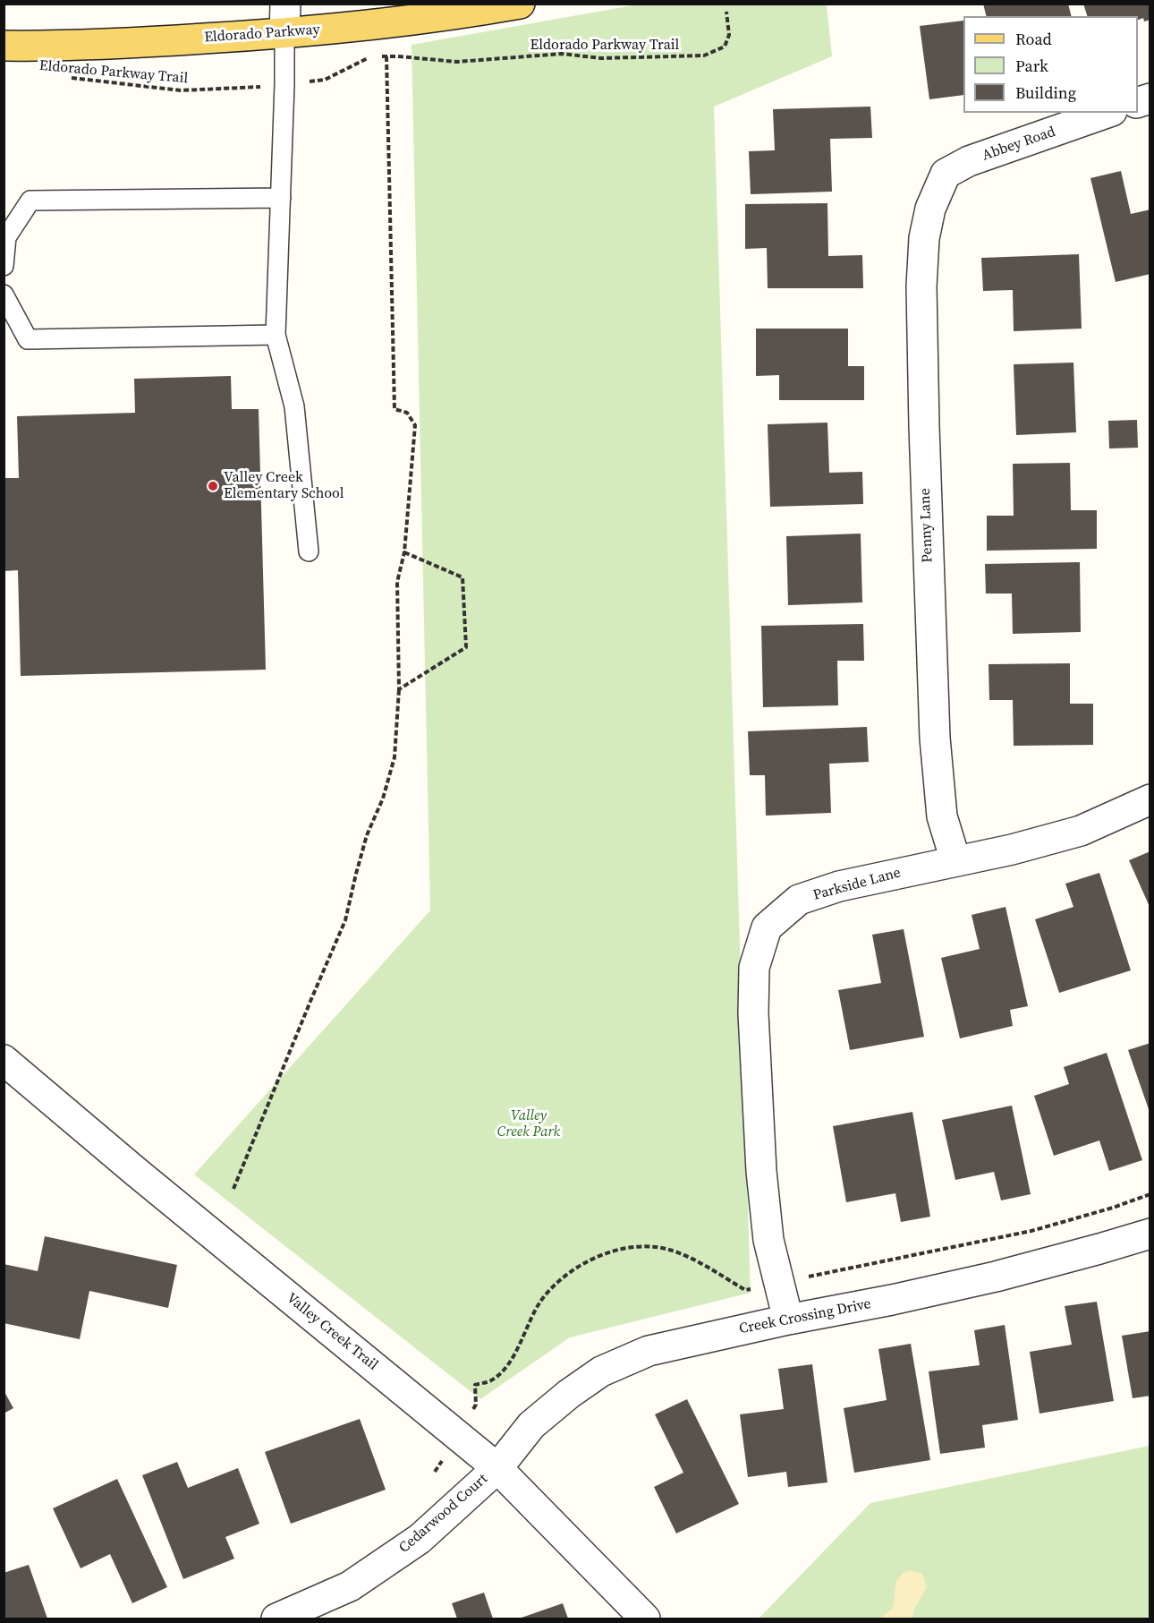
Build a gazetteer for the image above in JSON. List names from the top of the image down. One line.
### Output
{"streets":{"main road":["Eldorado Parkway"],"street":["Abbey Road","Penny Lane","Parkside Lane","Creek Crossing Drive","Valley Creek Trail","Cedarwood Court"],"path":["Eldorado Parkway Trail"]},"crossings":[["Abbey Road","Penny Lane"],["Penny Lane","Parkside Lane"],["Parkside Lane","Creek Crossing Drive"],["Creek Crossing Drive","Valley Creek Trail"],["Creek Crossing Drive","Cedarwood Court"],["Valley Creek Trail","Cedarwood Court"]],"parks":["Valley Creek Park"],"places":["Valley Creek Elementary School"],"legend":["Road","Park","Building"]}
